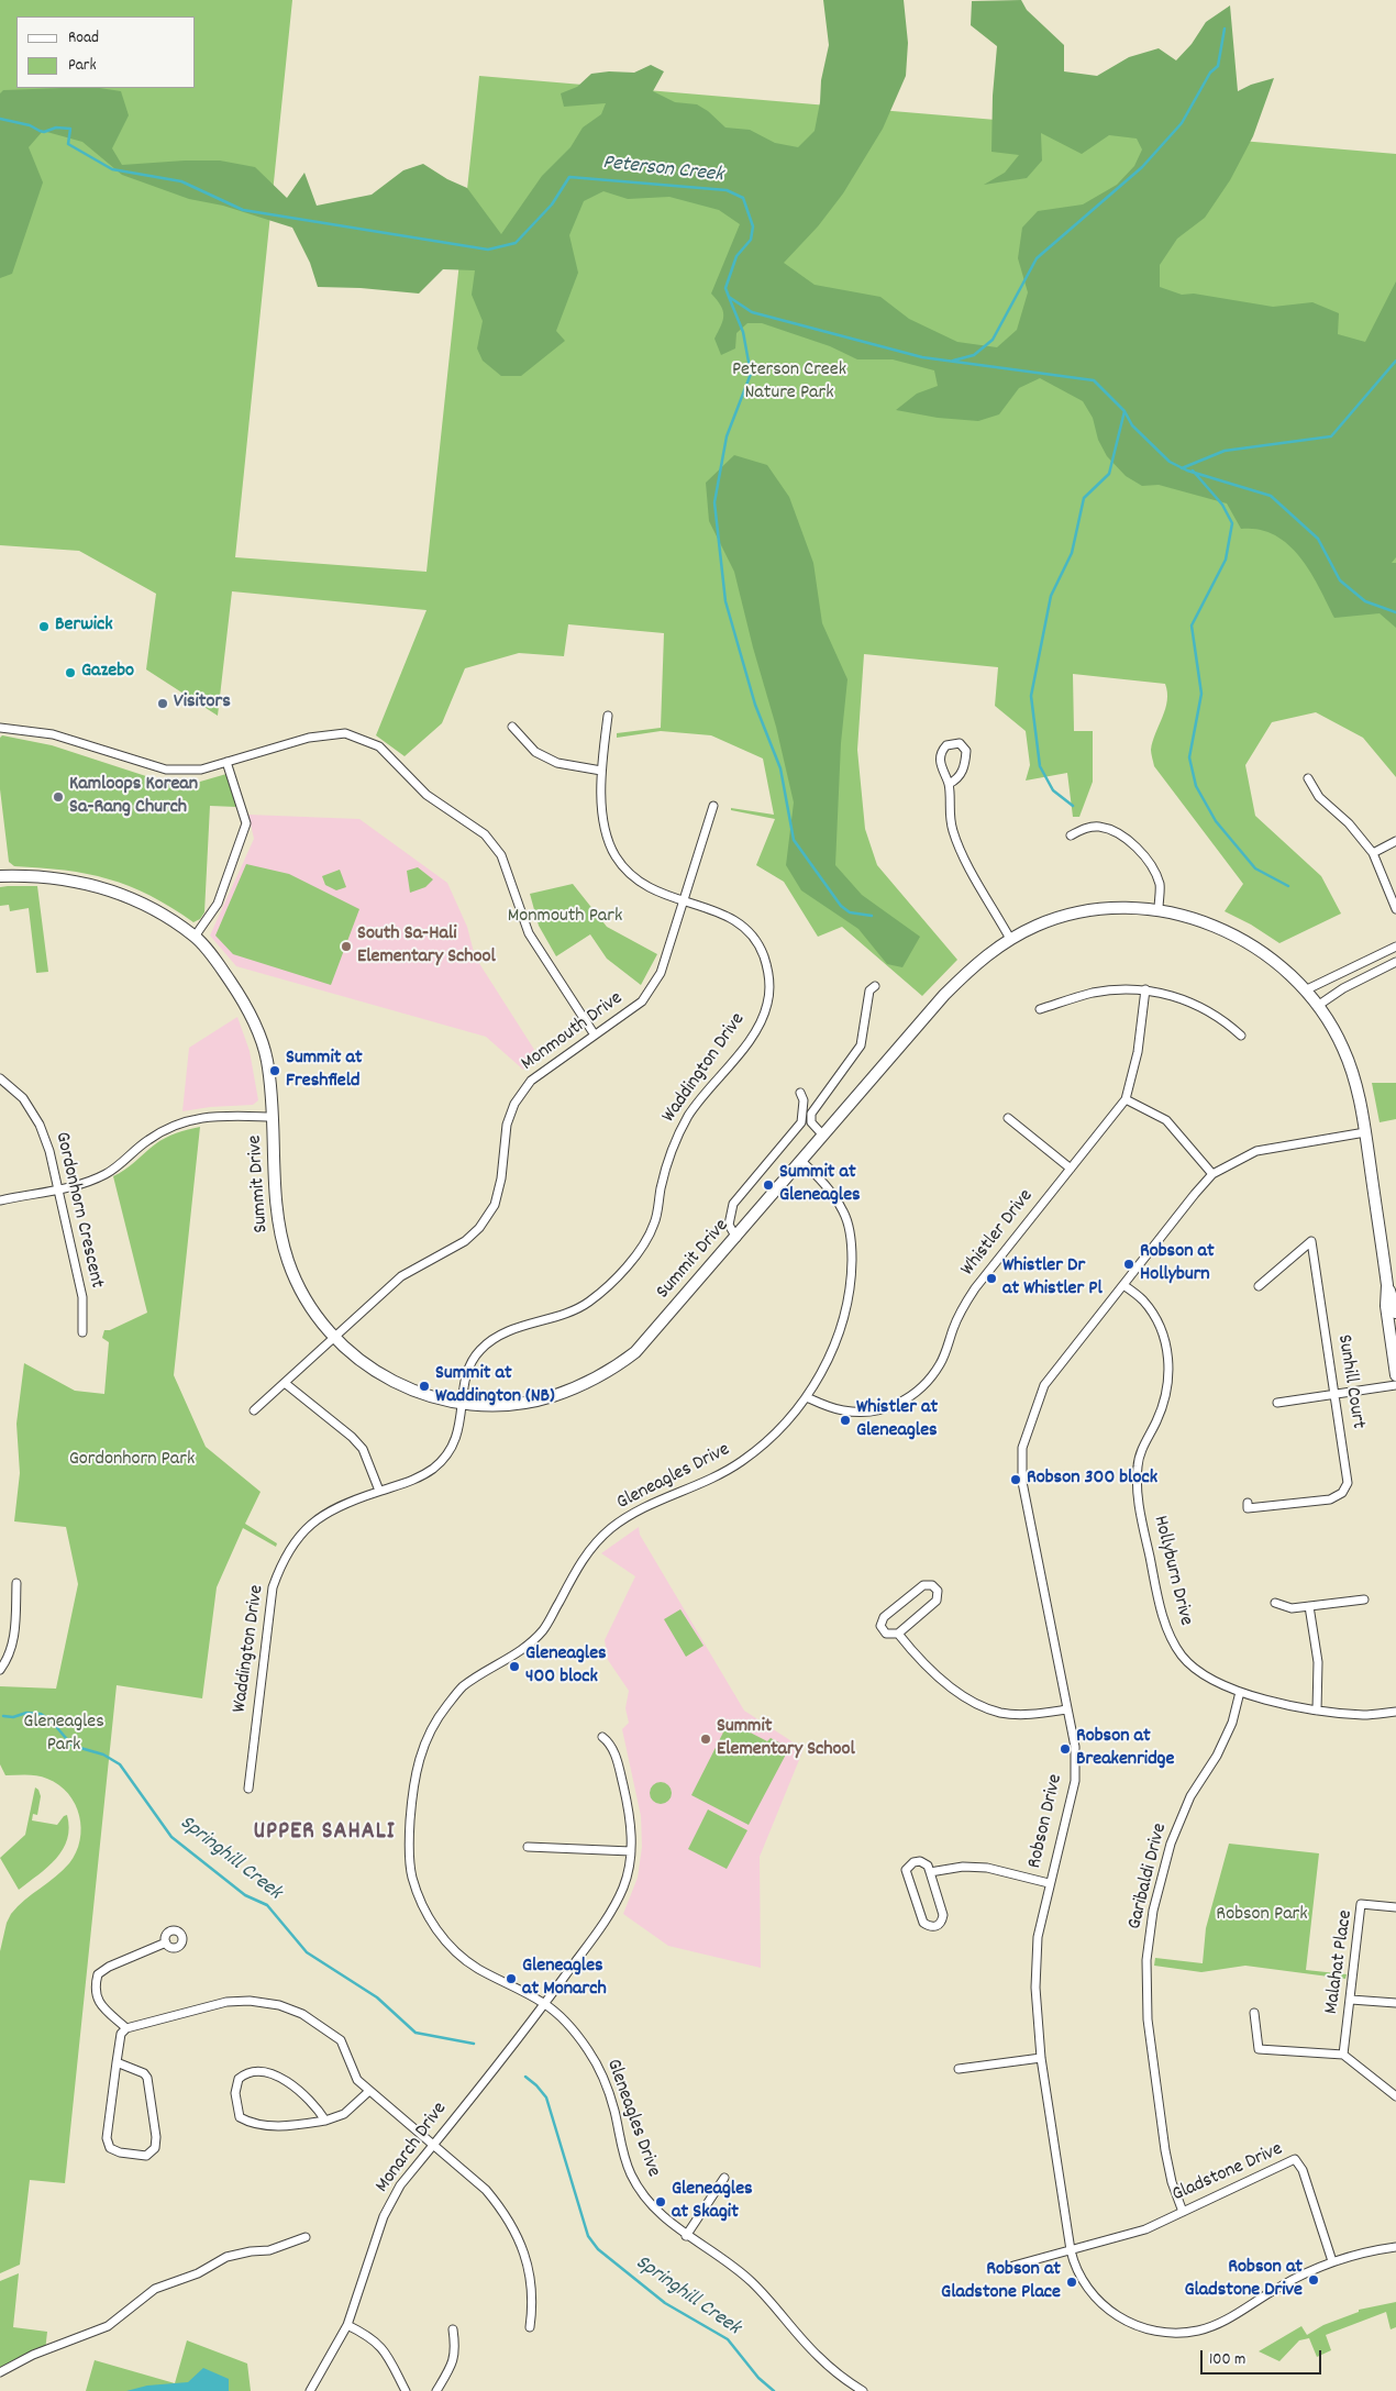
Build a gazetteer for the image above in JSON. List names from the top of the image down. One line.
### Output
{"streets":{"main road":["Summit Drive"],"street":["Monmouth Drive","Waddington Drive","Gordonhorn Crescent","Whistler Drive","Sunhill Court","Gleneagles Drive","Hollyburn Drive","Robson Drive","Garibaldi Drive","Malahat Place","Monarch Drive","Gladstone Drive"]},"crossings":[["Monmouth Drive","Waddington Drive"],["Monmouth Drive","Summit Drive"],["Waddington Drive","Summit Drive"],["Summit Drive","Gleneagles Drive"],["Summit Drive","Robson Drive"],["Whistler Drive","Gleneagles Drive"],["Gleneagles Drive","Monarch Drive"],["Hollyburn Drive","Robson Drive"],["Hollyburn Drive","Garibaldi Drive"],["Robson Drive","Gladstone Drive"],["Garibaldi Drive","Gladstone Drive"]],"districts":["UPPER SAHALI"],"water":["Peterson Creek","Springhill Creek"],"parks":["Peterson Creek Nature Park","Monmouth Park","Gordonhorn Park","Gleneagles Park","Robson Park"],"places":["Berwick","Gazebo","Visitors","Kamloops Korean Sa-Rang Church","South Sa-Hali Elementary School","Summit at Freshfield","Summit at Gleneagles","Robson at Hollyburn","Whistler Dr at Whistler Pl","Summit at Waddington (NB)","Whistler at Gleneagles","Robson 300 block","Gleneagles 400 block","Summit Elementary School","Robson at Breakenridge","Gleneagles at Monarch","Gleneagles at Skagit","Robson at Gladstone Drive","Robson at Gladstone Place"],"legend":["Road","Park"],"scale_bar":"100 m"}
